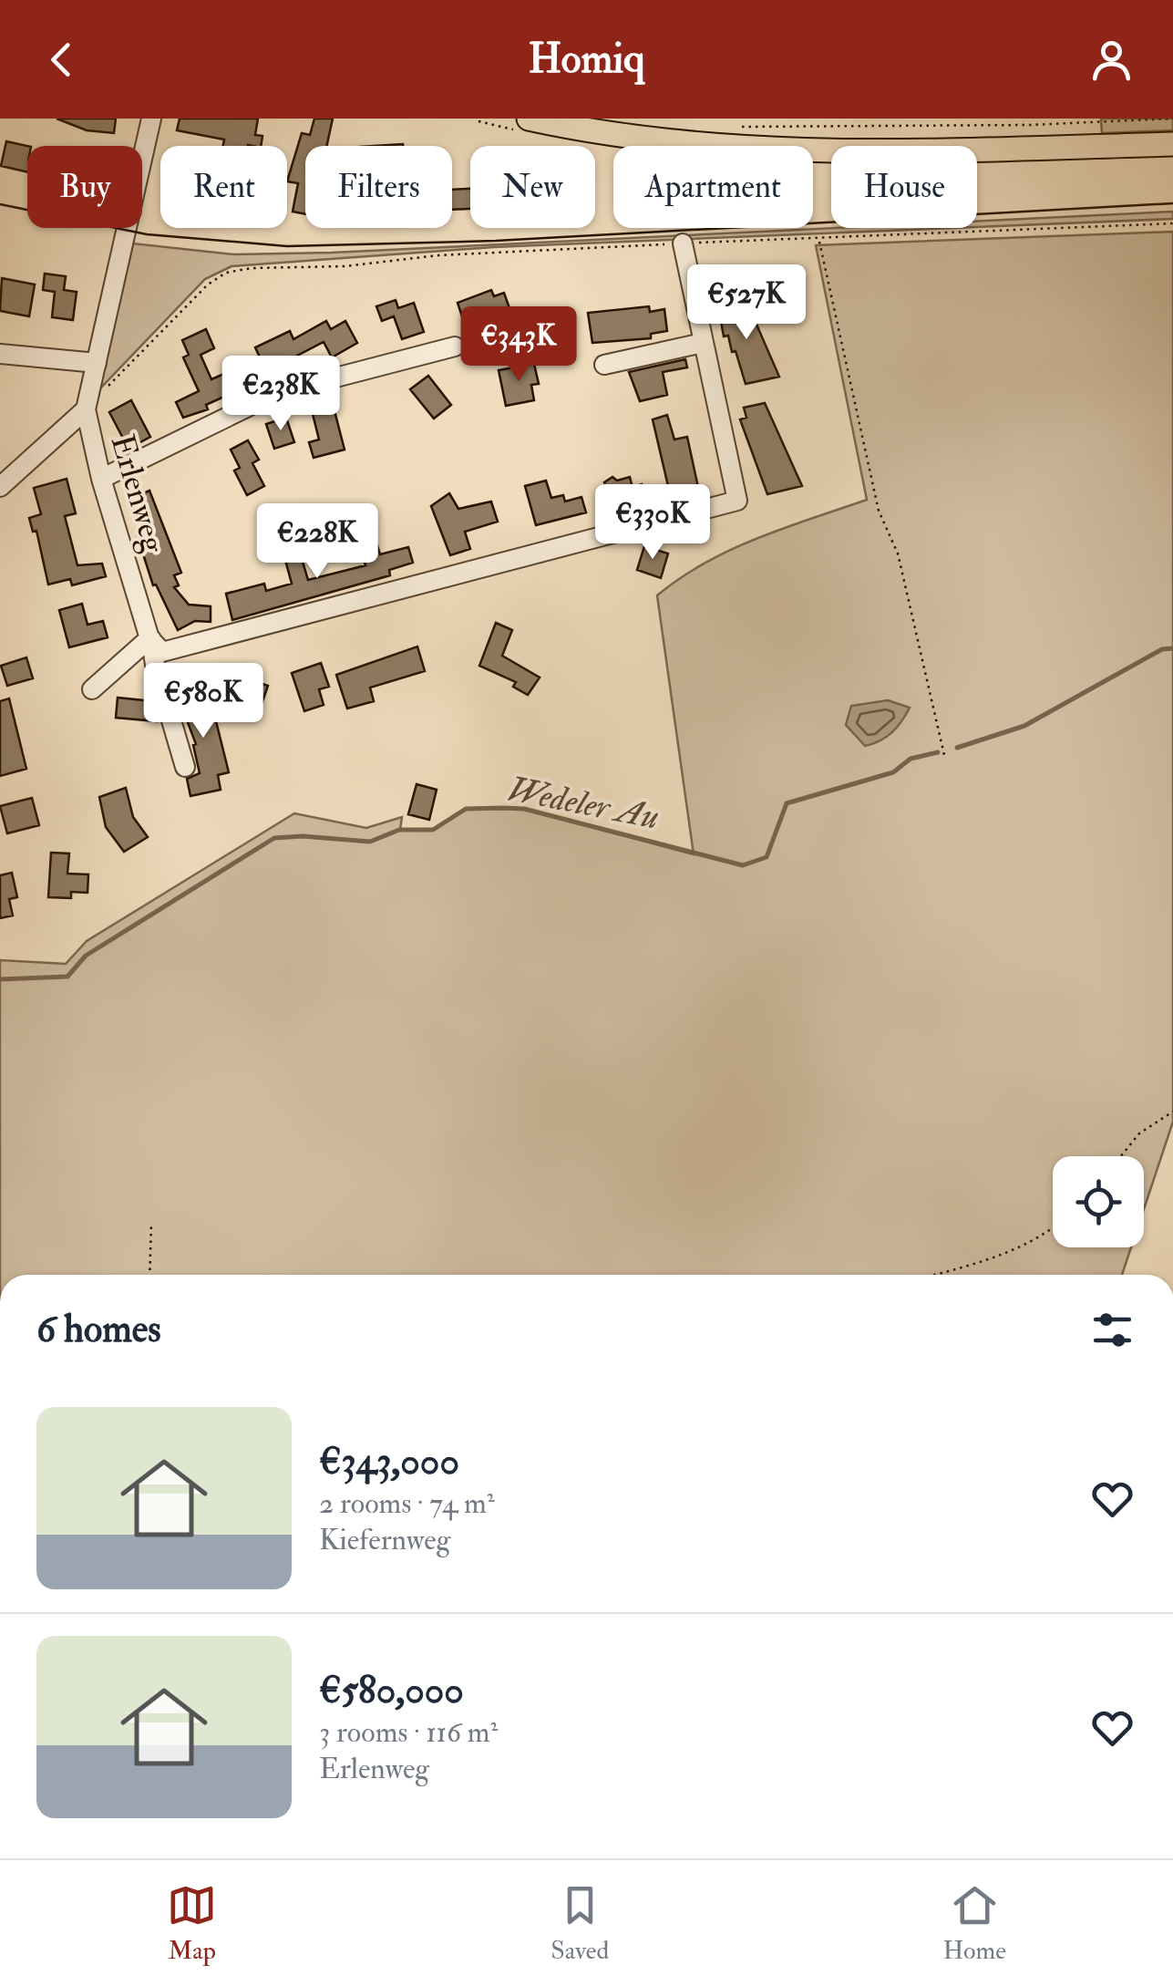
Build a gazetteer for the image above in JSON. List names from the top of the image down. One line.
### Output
{"streets":{"street":["Erlenweg"]},"water":["Wedeler Au"],"page":{"header":"Homiq","chip":["Buy","Rent","Filters","New","Apartment","House"],"price":["€527K","€343K","€238K","€330K","€228K","€580K"],"heading":"6 homes","list":[{"name":"€343,000","note":"2 rooms · 74 m² · Kiefernweg"},{"name":"€580,000","note":"3 rooms · 116 m² · Erlenweg"}],"tabs":["Map","Saved","Home"]}}
